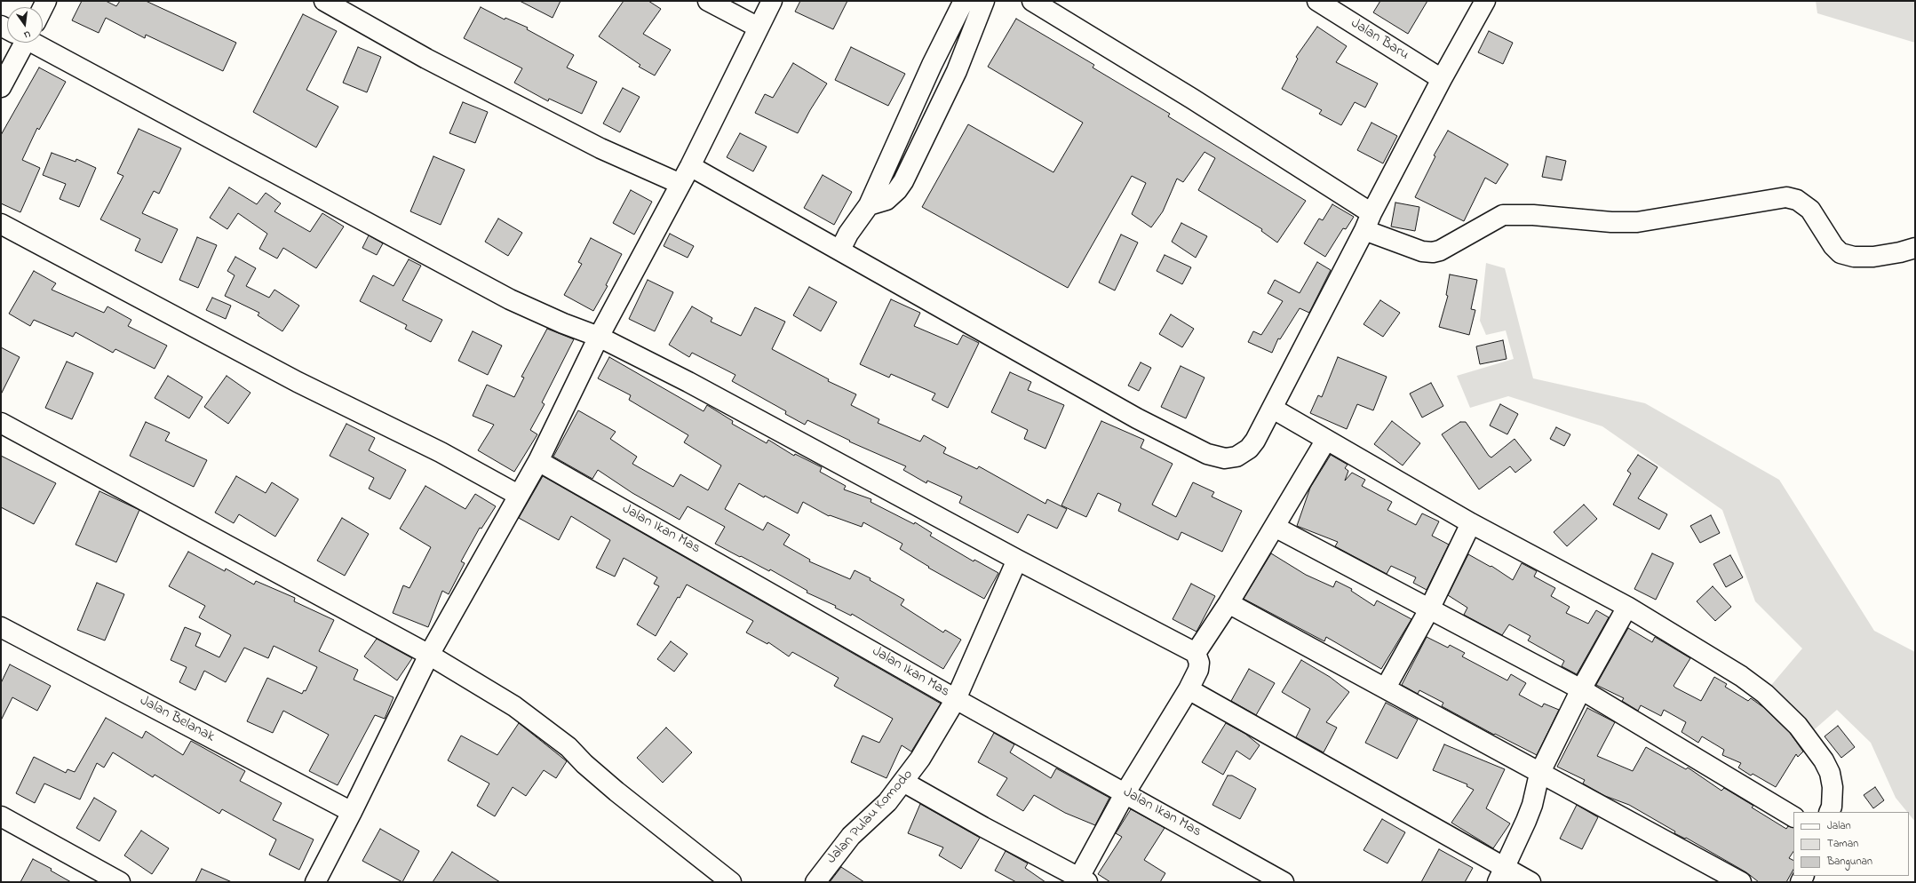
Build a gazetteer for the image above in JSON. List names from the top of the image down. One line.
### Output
{"streets":{"street":["Jalan Baru","Jalan Ikan Mas","Jalan Belanak","Jalan Pulau Komodo"]},"crossings":[["Jalan Ikan Mas","Jalan Pulau Komodo"]],"legend":["Jalan","Taman","Bangunan"],"north":"bottom"}
